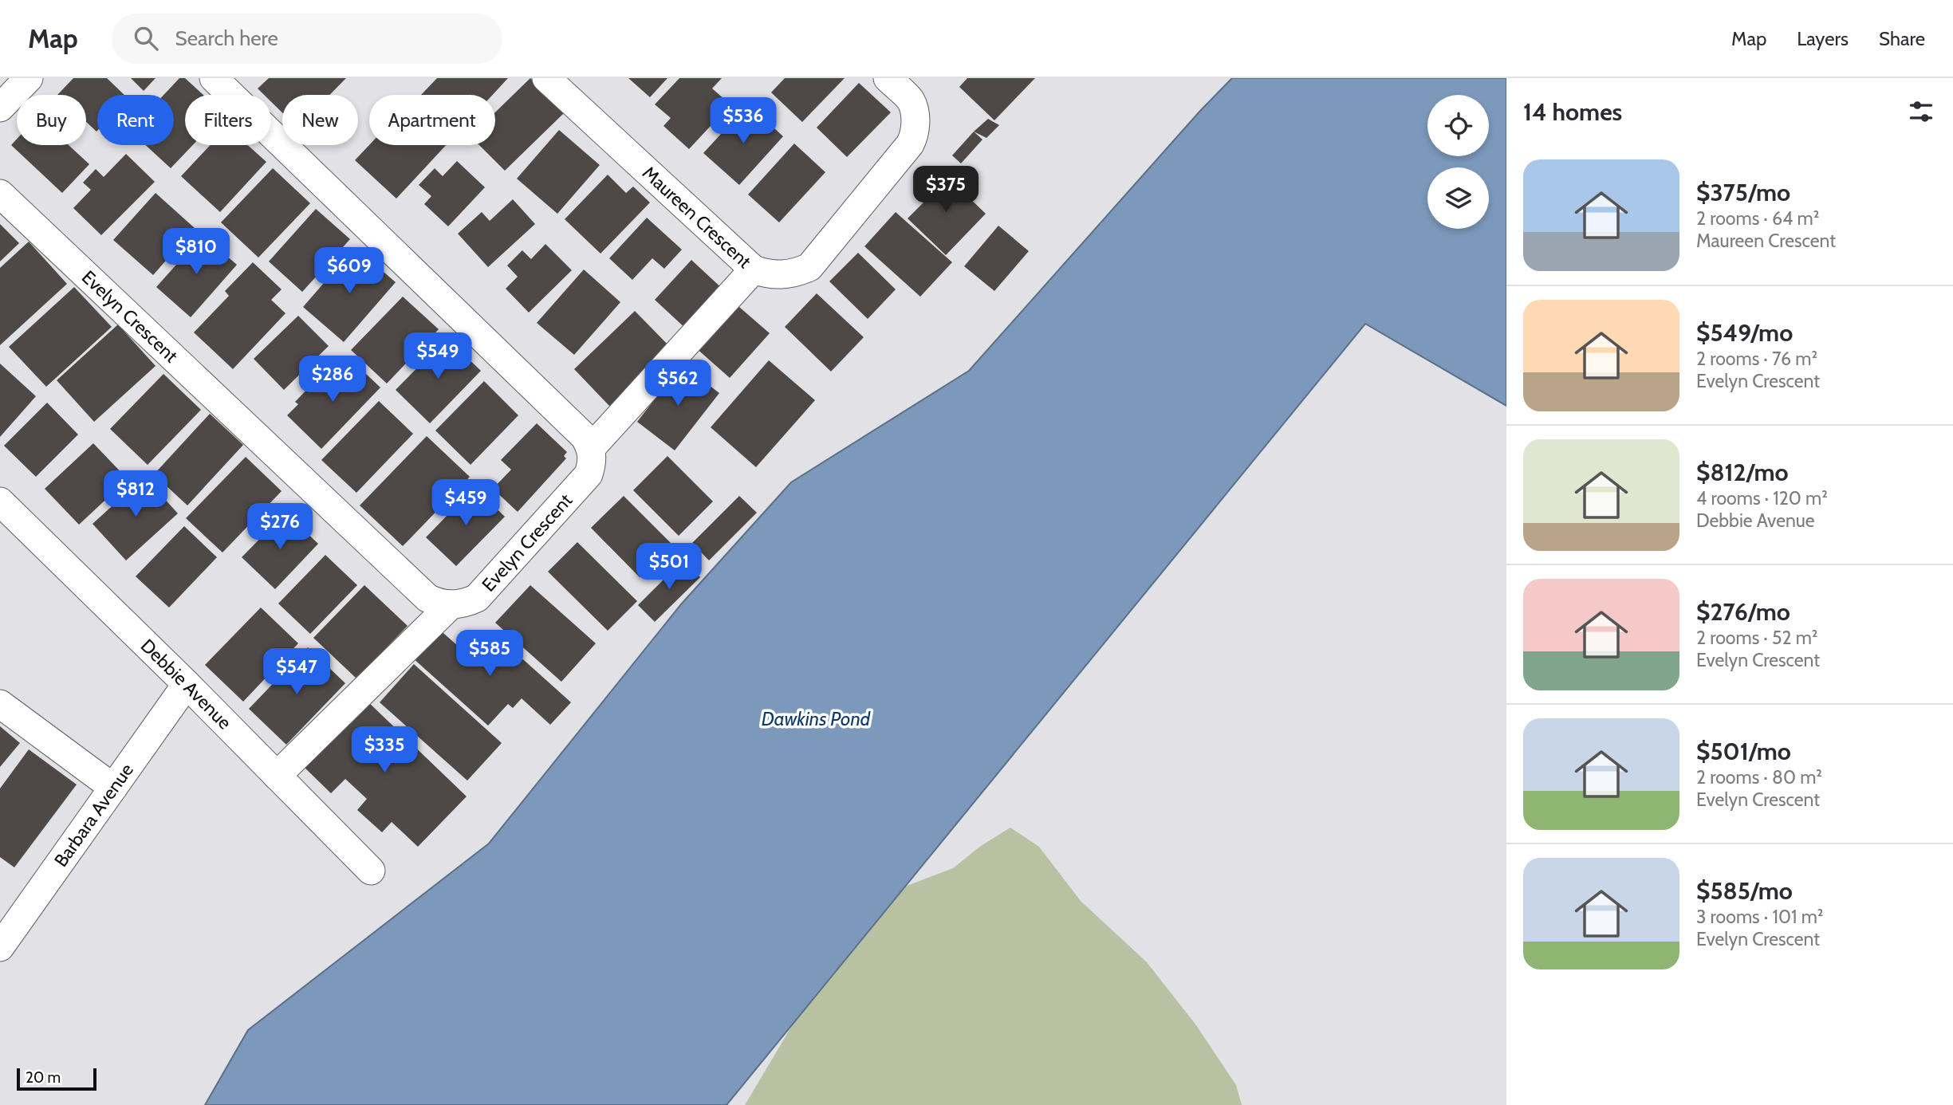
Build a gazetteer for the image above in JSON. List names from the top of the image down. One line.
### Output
{"streets":{"street":["Maureen Crescent","Evelyn Crescent","Debbie Avenue","Barbara Avenue"]},"crossings":[["Debbie Avenue","Barbara Avenue"]],"water":["Dawkins Pond"],"scale_bar":"20 m","page":{"header":"Map","search":"Search here","nav":["Map","Layers","Share"],"heading":"14 homes","chip":["Buy","Rent","Filters","New","Apartment"],"price":["$536","$375","$810","$609","$549","$286","$562","$812","$459","$276","$501","$585","$547","$335"],"list":[{"name":"$375/mo","note":"2 rooms · 64 m² · Maureen Crescent"},{"name":"$549/mo","note":"2 rooms · 76 m² · Evelyn Crescent"},{"name":"$812/mo","note":"4 rooms · 120 m² · Debbie Avenue"},{"name":"$276/mo","note":"2 rooms · 52 m² · Evelyn Crescent"},{"name":"$501/mo","note":"2 rooms · 80 m² · Evelyn Crescent"},{"name":"$585/mo","note":"3 rooms · 101 m² · Evelyn Crescent"}],"scale":"20 m"}}
